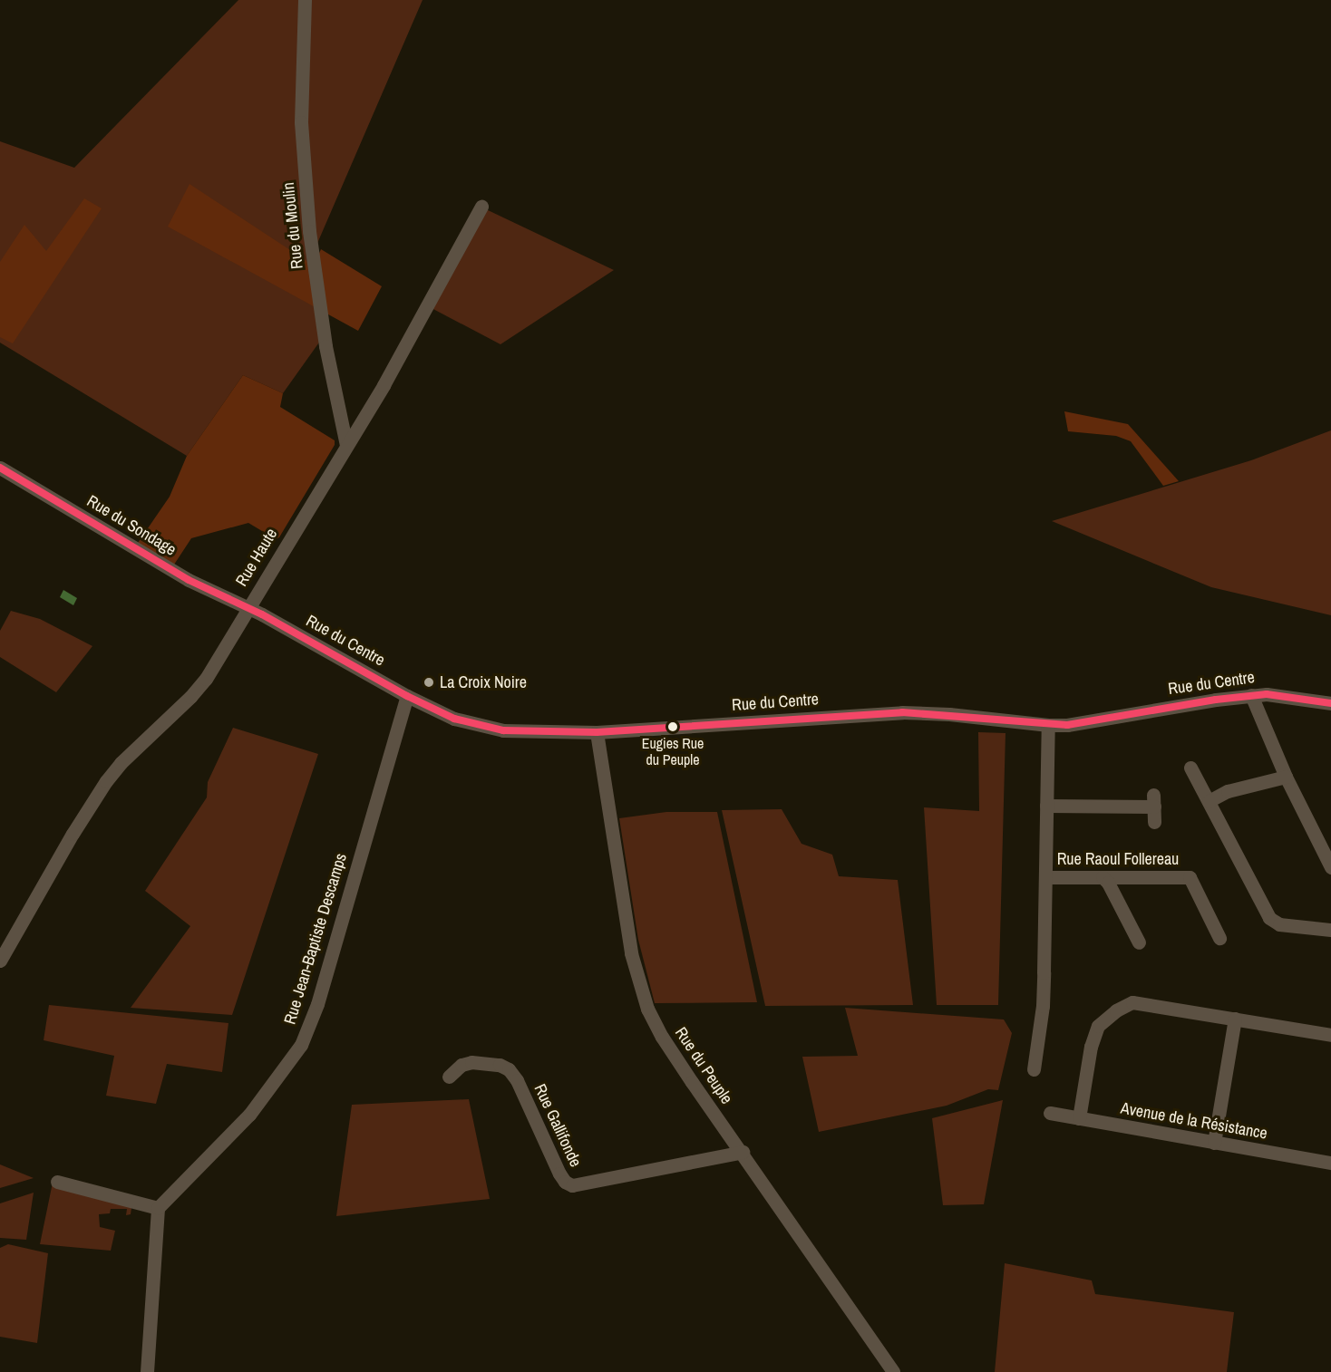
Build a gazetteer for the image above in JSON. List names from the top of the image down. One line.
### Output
{"streets":{"street":["Rue du Moulin","Rue du Sondage","Rue Haute","Rue du Centre","Rue Raoul Follereau","Rue Jean-Baptiste Descamps","Rue du Peuple","Avenue de la Résistance","Rue Gallifonde"]},"crossings":[["Rue du Moulin","Rue Haute"],["Rue du Sondage","Rue Haute"],["Rue du Sondage","Rue du Centre"],["Rue Haute","Rue du Centre"],["Rue du Centre","Rue Raoul Follereau"],["Rue du Centre","Rue Jean-Baptiste Descamps"],["Rue du Centre","Rue du Peuple"],["Rue du Peuple","Rue Gallifonde"]],"places":["La Croix Noire","Eugies Rue du Peuple"]}
